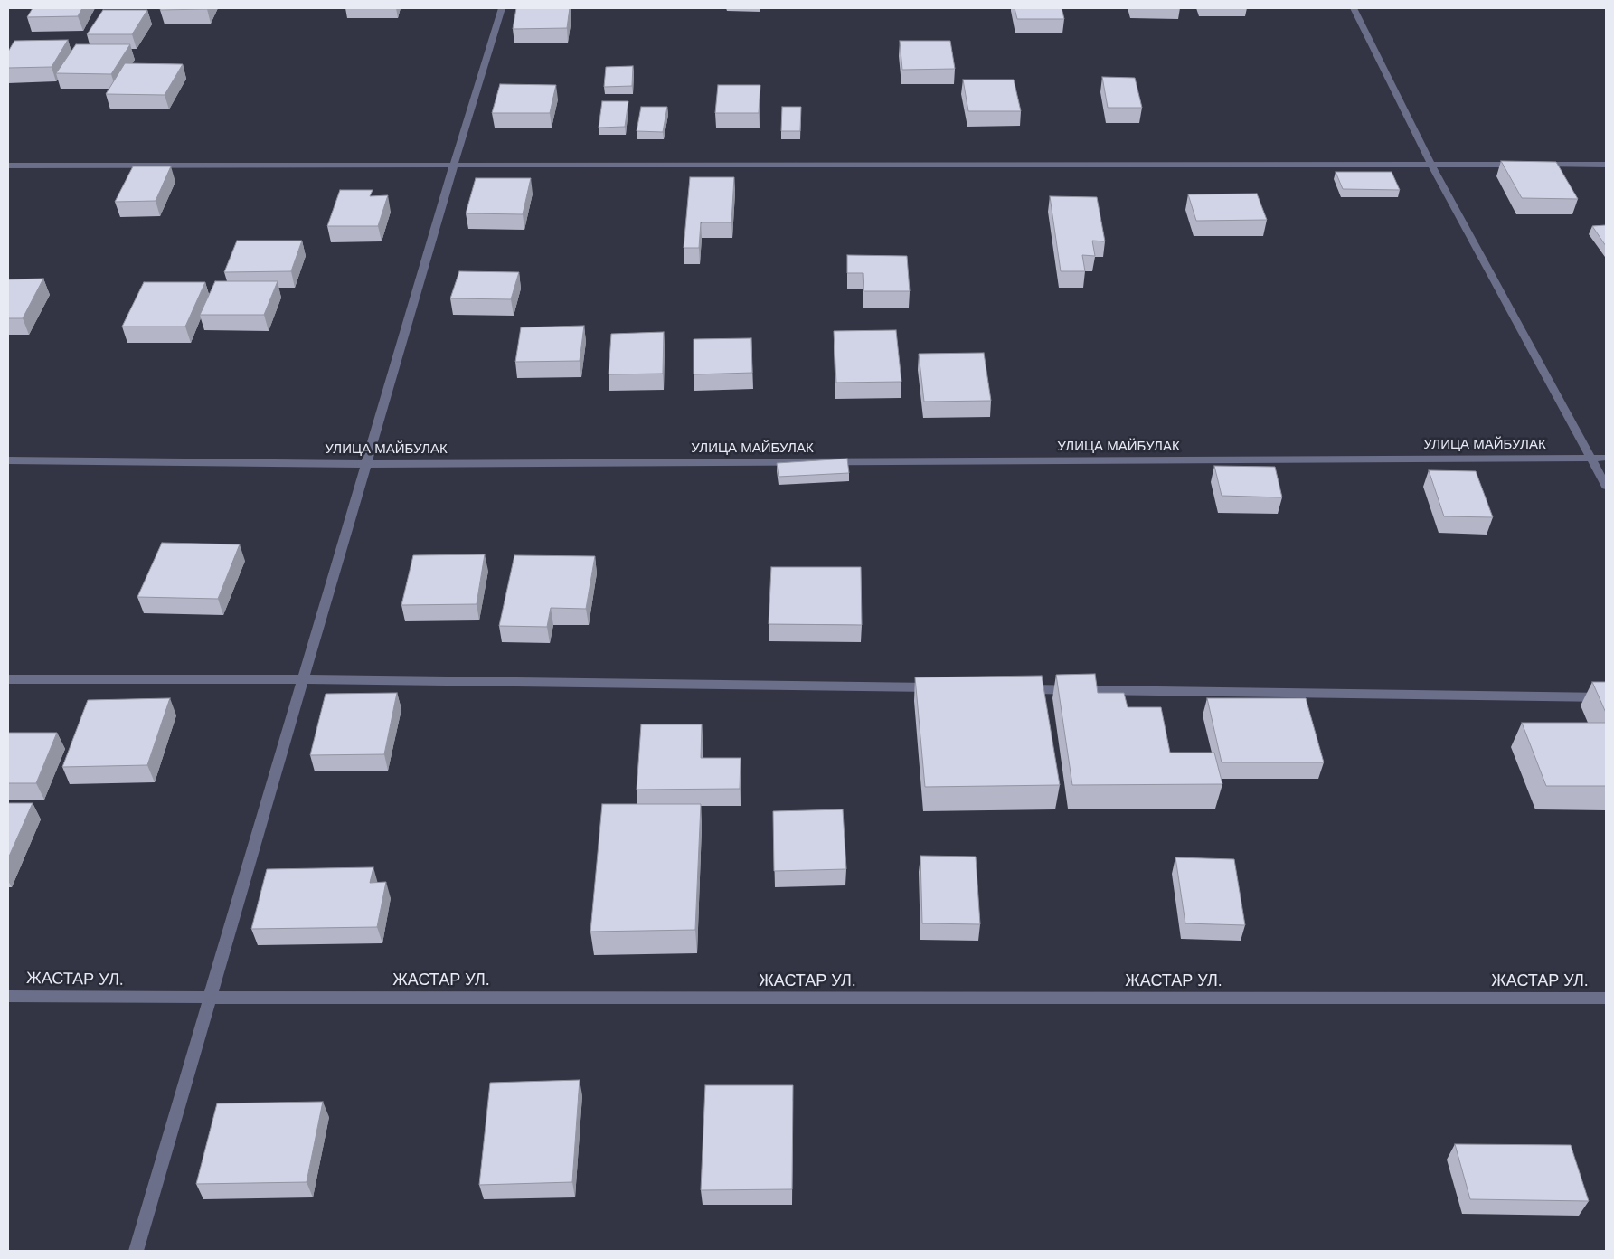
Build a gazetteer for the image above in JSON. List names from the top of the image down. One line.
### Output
{"streets":{"street":["УЛИЦА МАЙБУЛАК","ЖАСТАР УЛ."]}}
